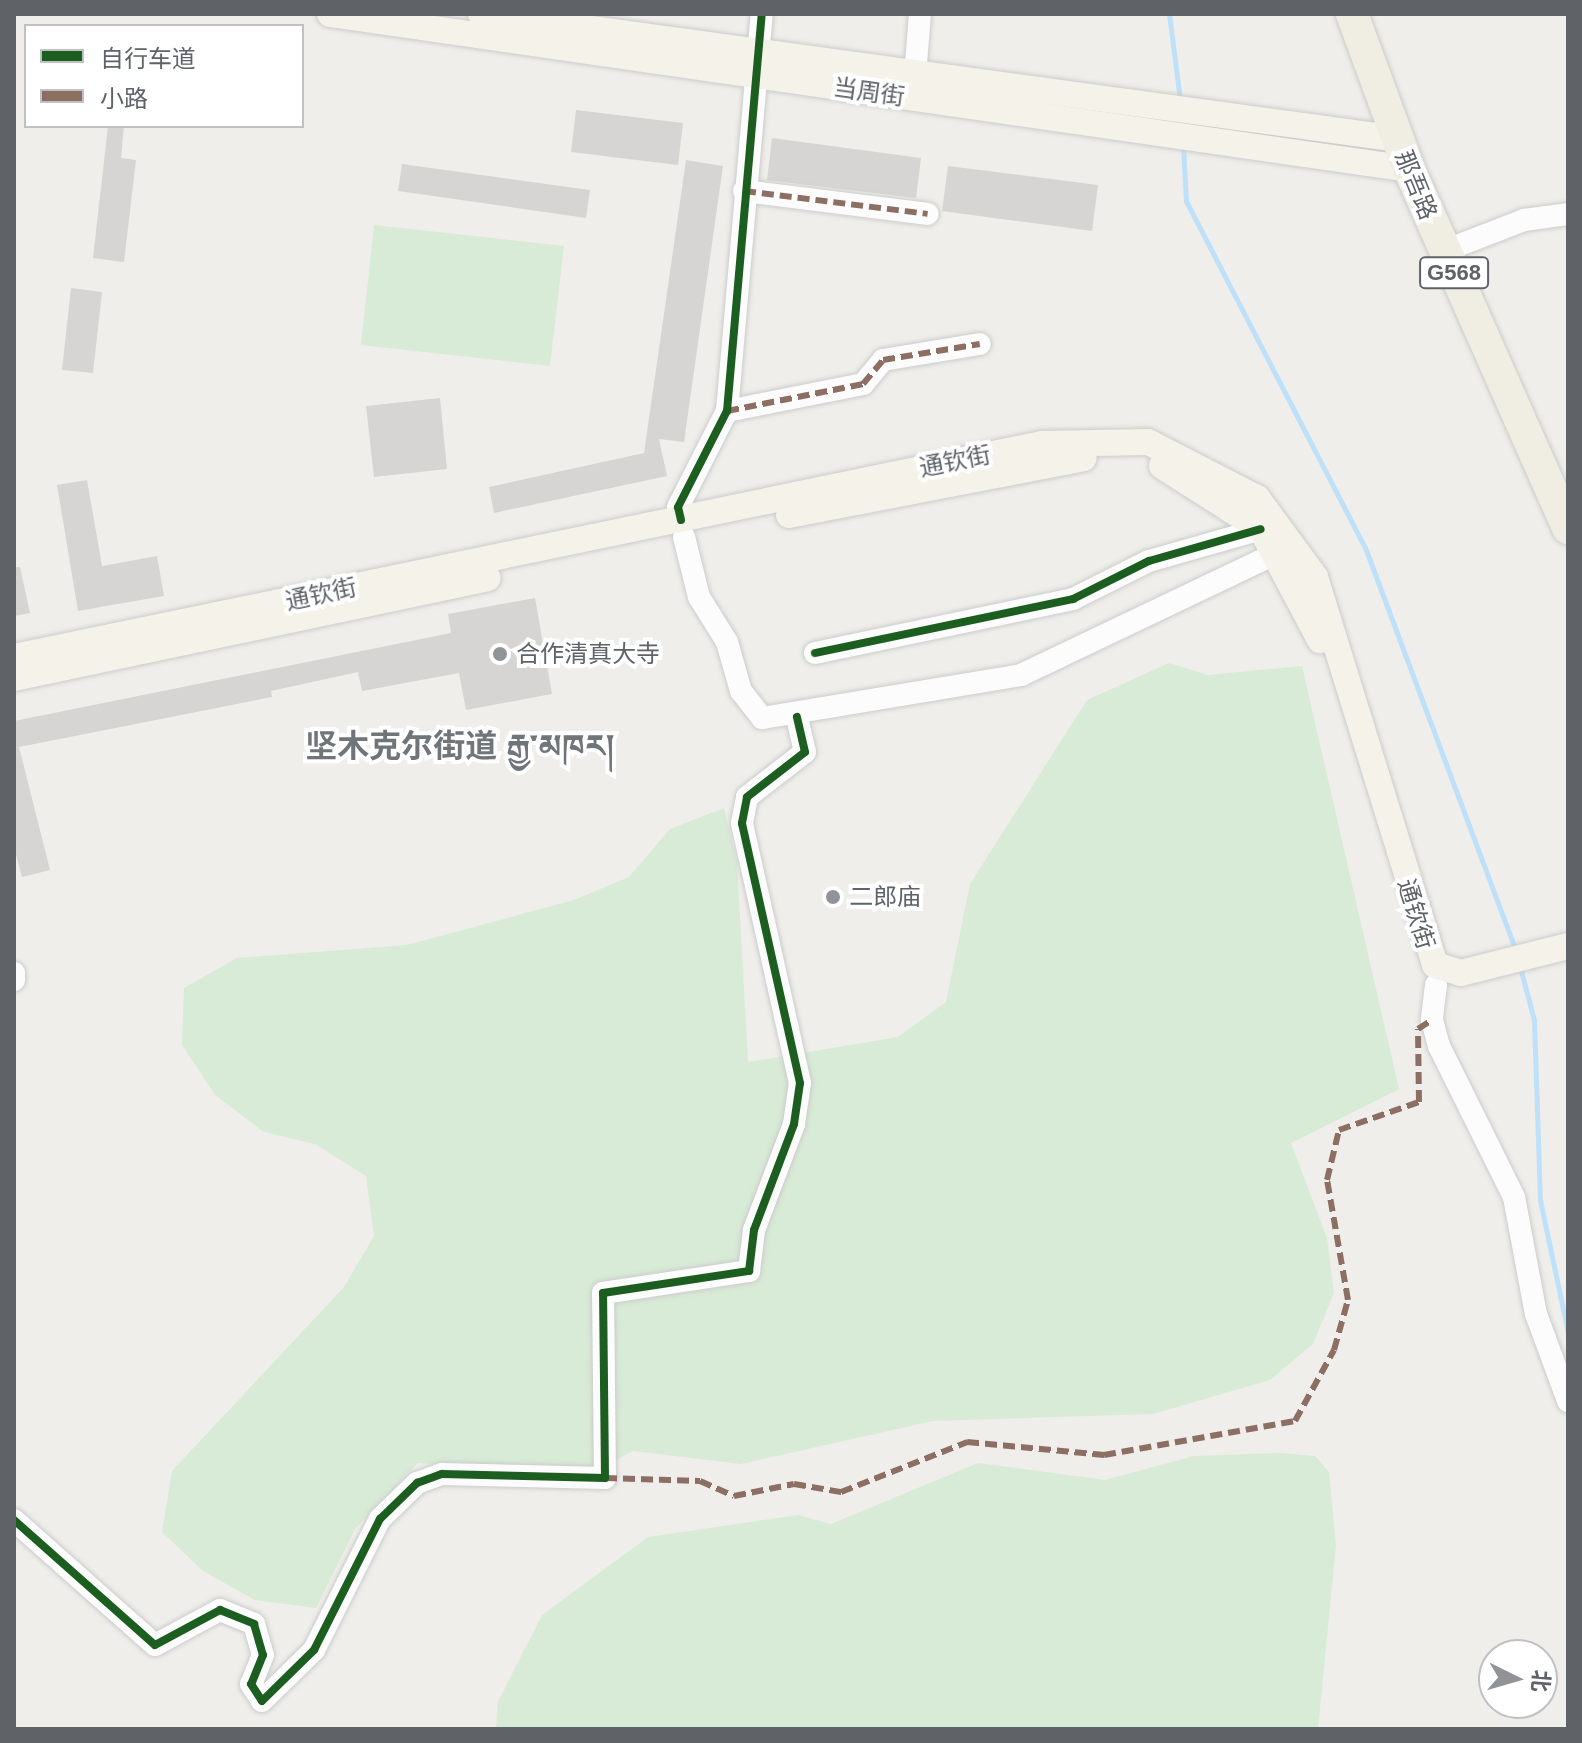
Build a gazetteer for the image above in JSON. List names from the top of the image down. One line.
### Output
{"streets":{"highway":["那吾路","G568"],"main road":["当周街","通钦街"]},"crossings":[["当周街","那吾路"]],"districts":["坚木克尔街道 རྒྱ་མཁར།"],"places":["合作清真大寺","二郎庙"],"legend":["自行车道","小路"],"north":"right"}
